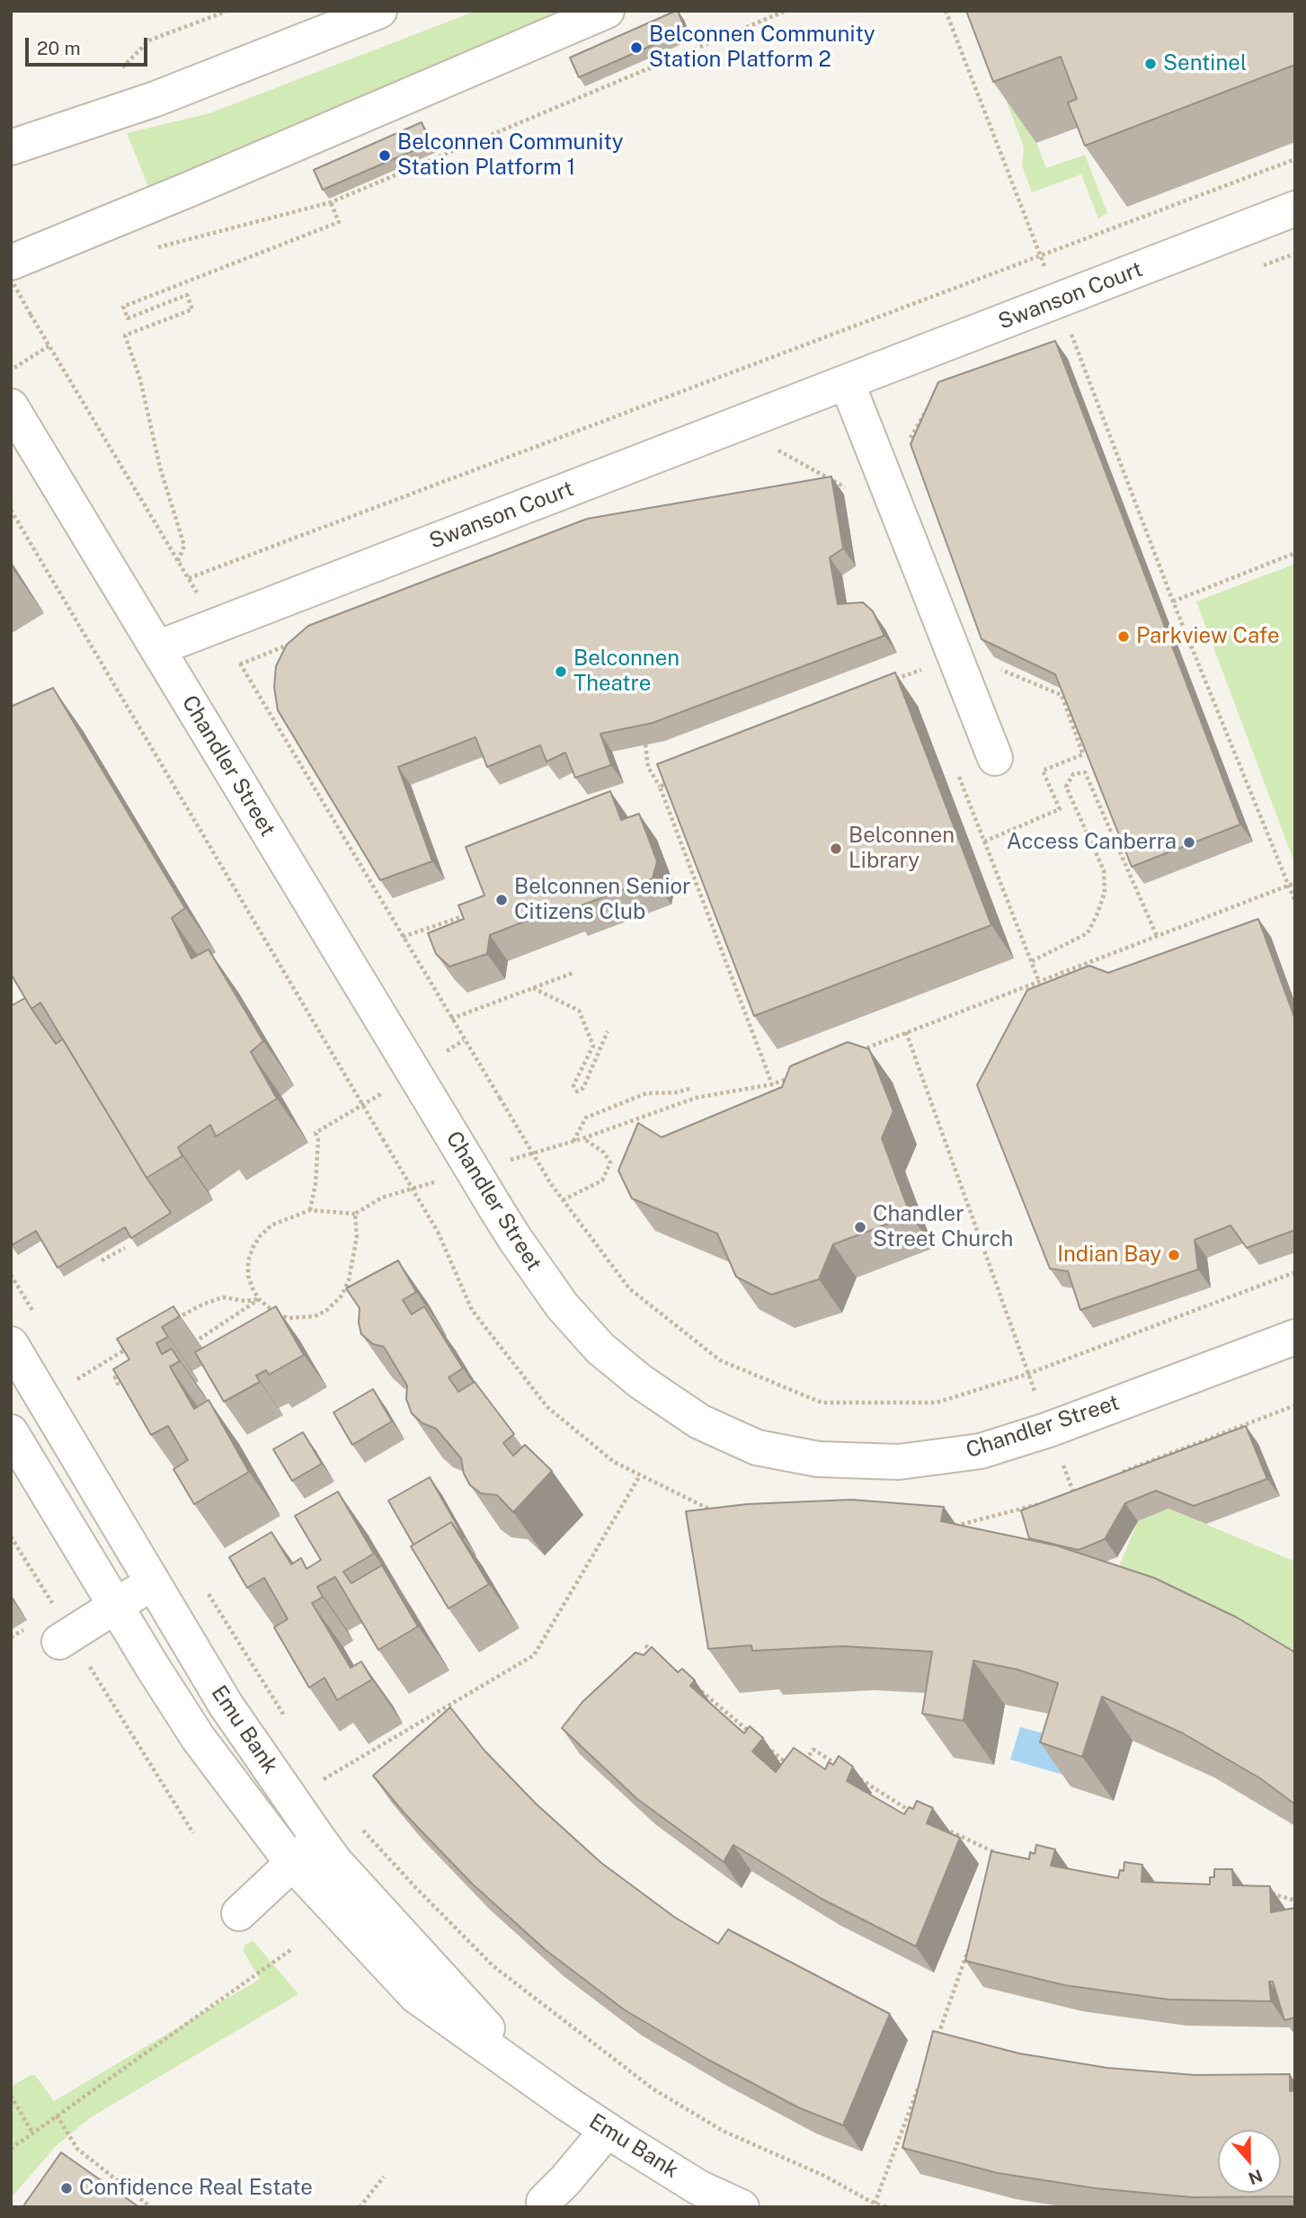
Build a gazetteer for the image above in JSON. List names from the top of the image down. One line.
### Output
{"streets":{"street":["Swanson Court","Chandler Street","Emu Bank"]},"crossings":[["Swanson Court","Chandler Street"]],"places":["Belconnen Community Station Platform 2","Sentinel","Belconnen Community Station Platform 1","Parkview Cafe","Belconnen Theatre","Access Canberra","Belconnen Library","Belconnen Senior Citizens Club","Chandler Street Church","Indian Bay","Confidence Real Estate"],"scale_bar":"20 m","north":"bottom"}
